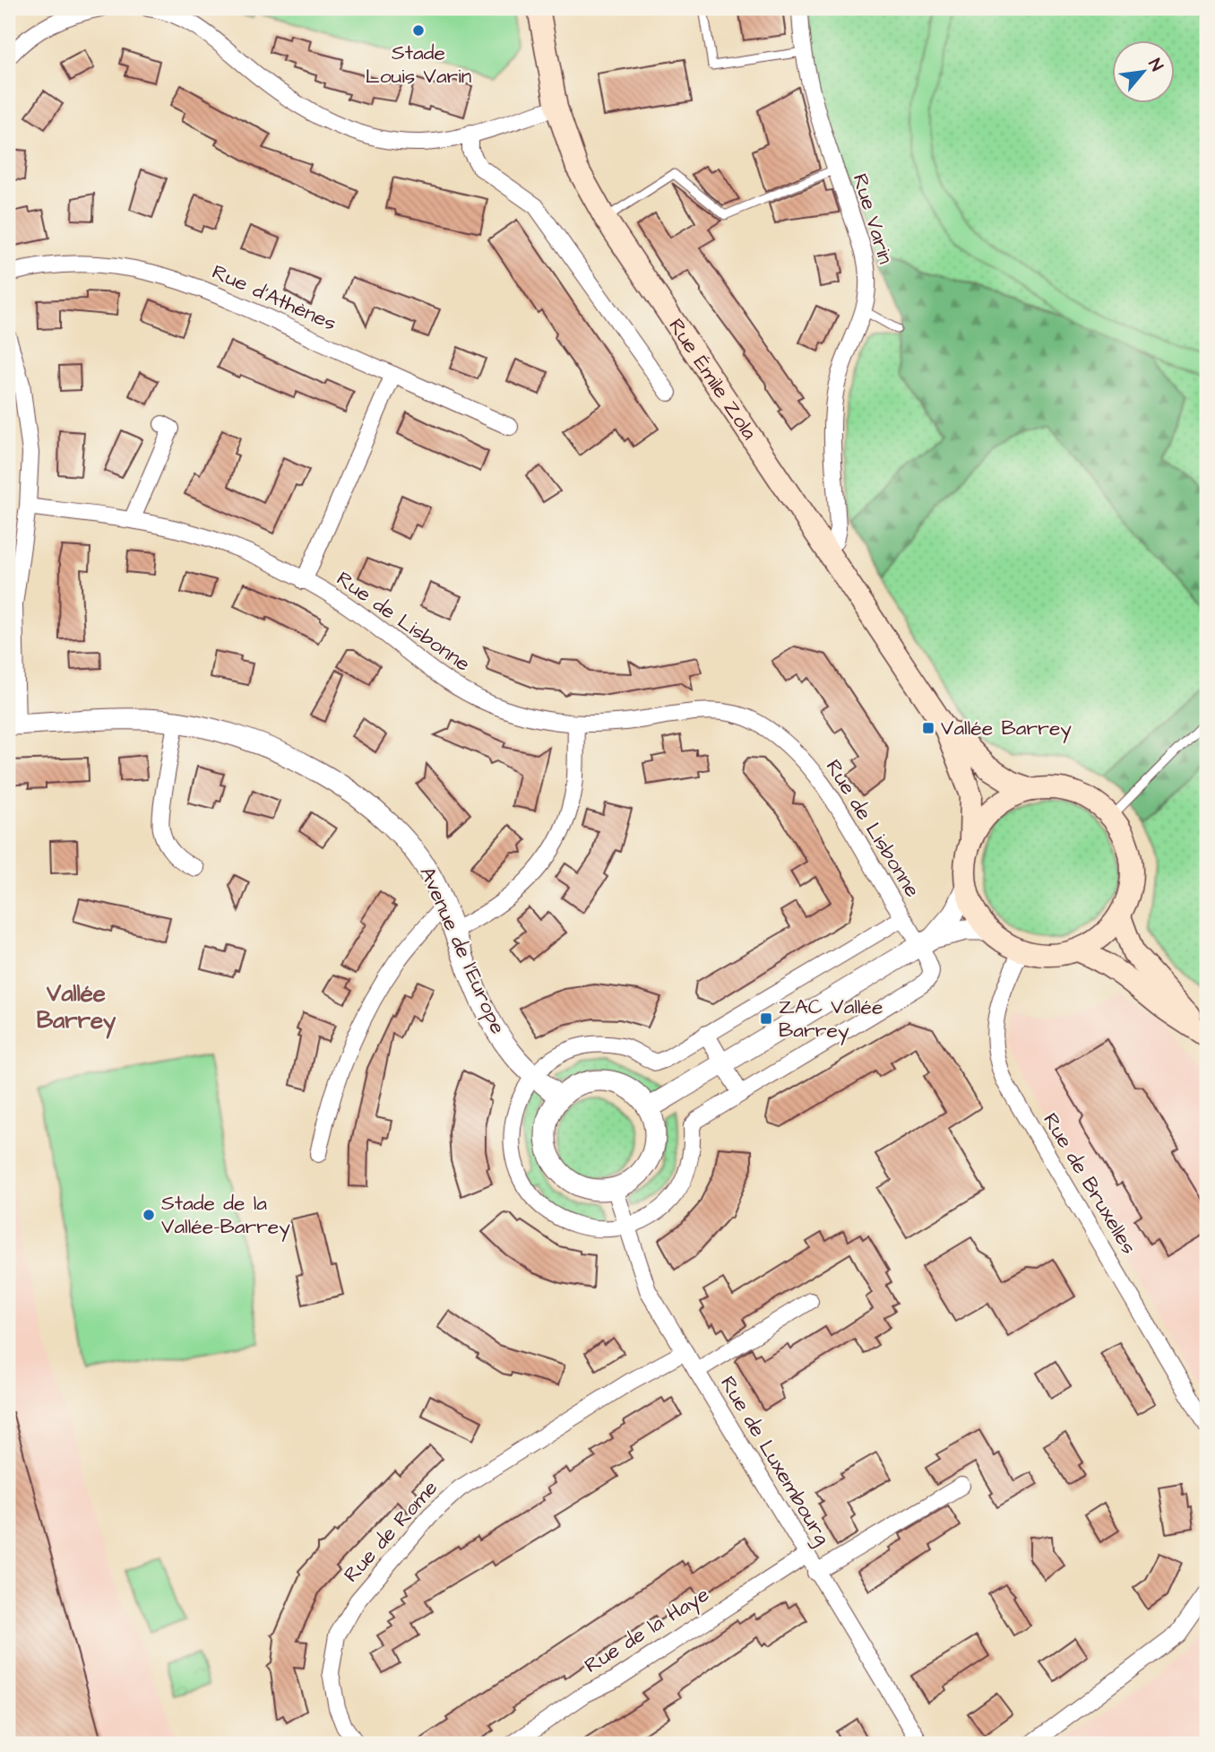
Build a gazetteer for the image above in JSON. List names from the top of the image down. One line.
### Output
{"streets":{"main road":["Rue Émile Zola"],"street":["Rue Varin","Rue d'Athènes","Rue de Lisbonne","Avenue de l'Europe","Rue de Bruxelles","Rue de Luxembourg","Rue de Rome","Rue de la Haye"]},"crossings":[["Rue Varin","Rue Émile Zola"],["Rue d'Athènes","Rue de Lisbonne"],["Rue Émile Zola","Rue de Bruxelles"],["Rue de Lisbonne","Rue de Luxembourg"],["Avenue de l'Europe","Rue de Luxembourg"],["Rue de Luxembourg","Rue de Rome"],["Rue de Luxembourg","Rue de la Haye"]],"districts":["Vallée Barrey"],"places":{"other":["Stade Louis Varin","Stade de la Vallée-Barrey"],"transit":["Vallée Barrey","ZAC Vallée Barrey"]},"north":"top right"}
